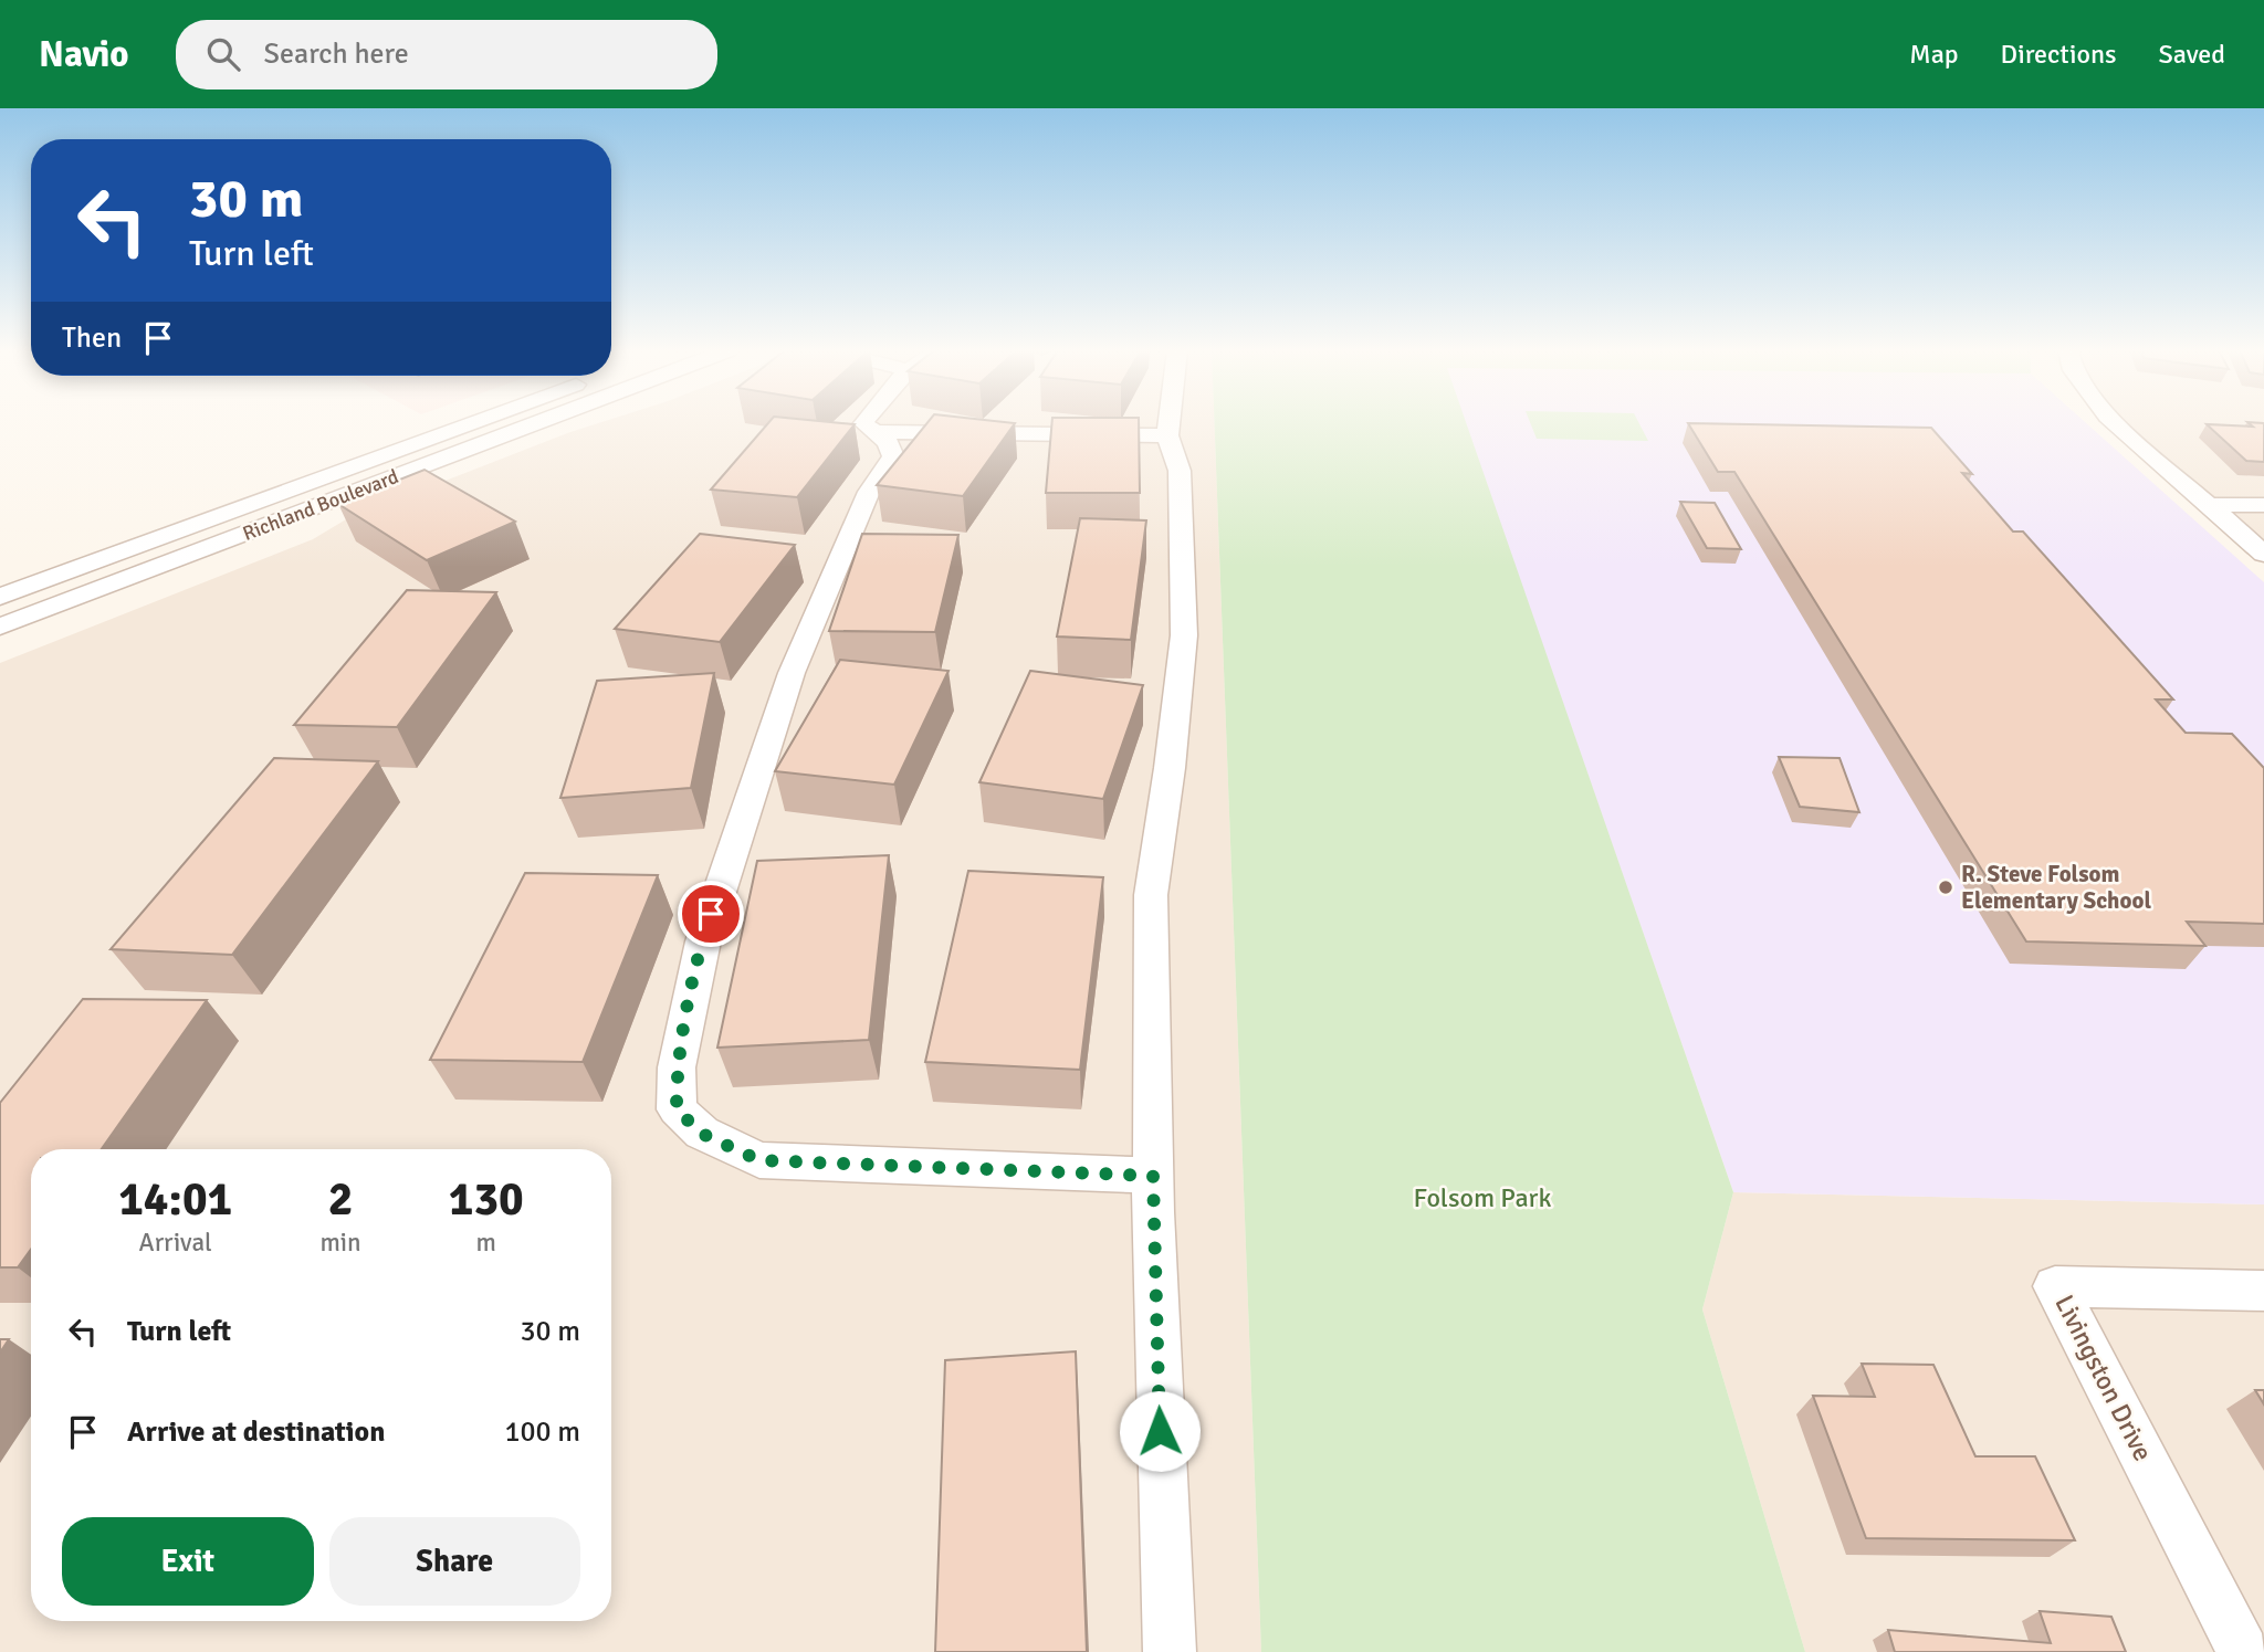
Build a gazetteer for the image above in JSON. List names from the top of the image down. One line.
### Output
{"streets":{"street":["Richland Boulevard","Livingston Drive"]},"parks":["Folsom Park"],"places":["R. Steve Folsom Elementary School"],"page":{"header":"Navio","search":"Search here","nav":["Map","Directions","Saved"],"turn":["30 m","Turn left"],"then":"Then","eta":["14:01","Arrival","2","min","130","m"],"list":[{"name":"Turn left","value":"30 m"},{"name":"Arrive at destination","value":"100 m"}],"buttons":["Exit","Share"]}}
